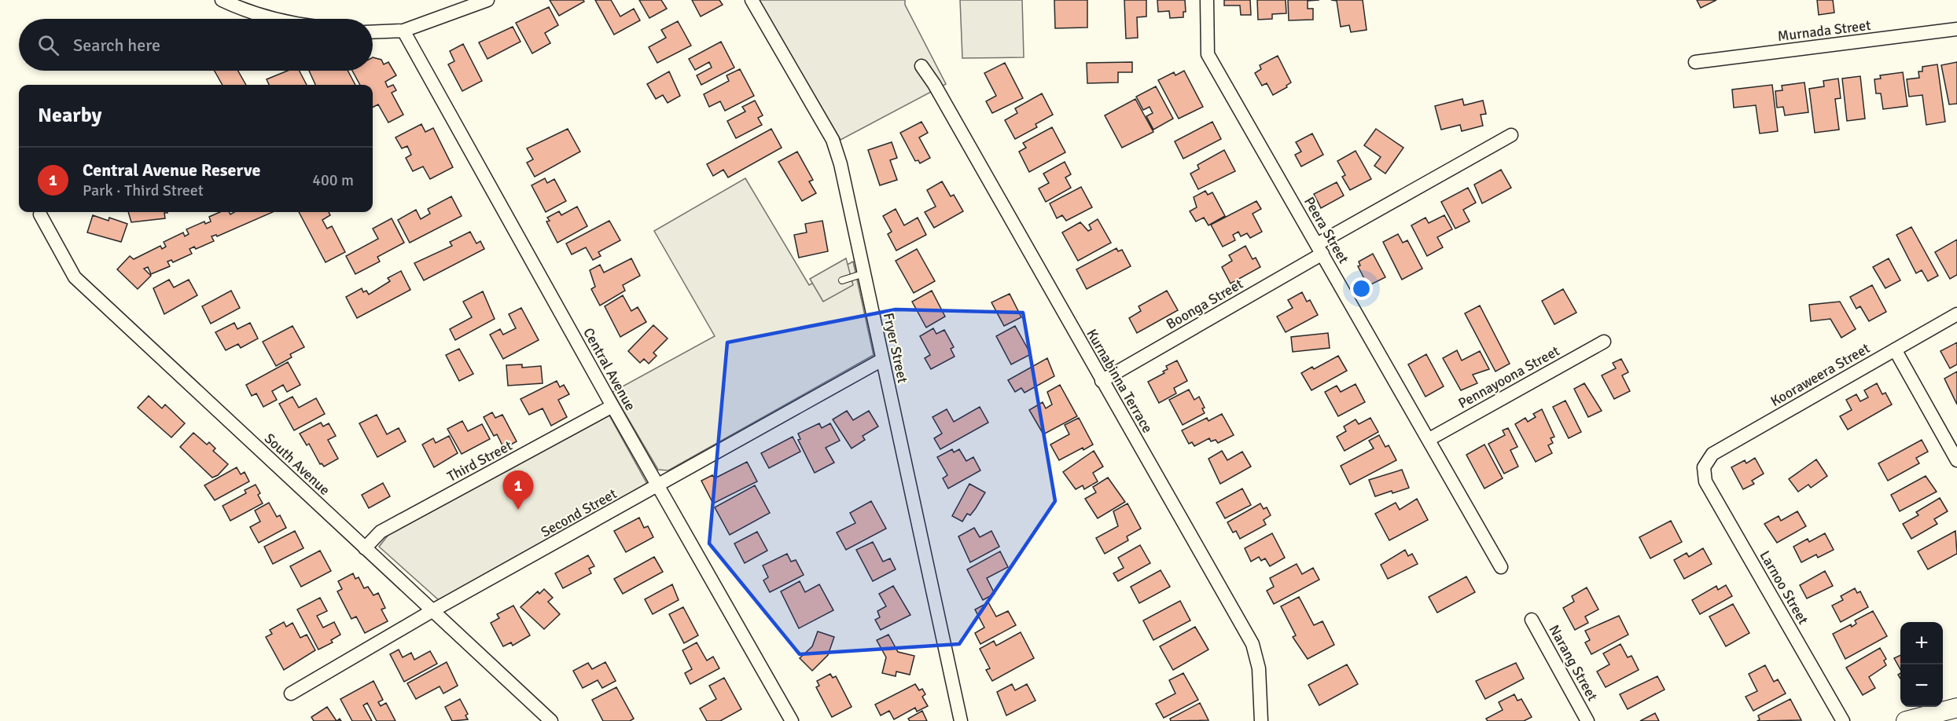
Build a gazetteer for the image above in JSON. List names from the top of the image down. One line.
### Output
{"streets":{"street":["Murnada Street","Peera Street","Boonga Street","Fryer Street","Central Avenue","Kooraweera Street","Pennayoona Street","Kurnabinna Terrace","Third Street","South Avenue","Second Street","Larnoo Street","Narang Street"]},"crossings":[["Peera Street","Boonga Street"],["Peera Street","Pennayoona Street"],["Boonga Street","Kurnabinna Terrace"],["Fryer Street","Second Street"],["Central Avenue","Third Street"],["Central Avenue","Second Street"],["Kooraweera Street","Larnoo Street"],["Third Street","South Avenue"],["South Avenue","Second Street"]],"page":{"search":"Search here","heading":"Nearby","list":[{"mark":"1","name":"Central Avenue Reserve","note":"Park · Third Street","value":"400 m"}],"pins":"1","map_buttons":["+","−"]}}
